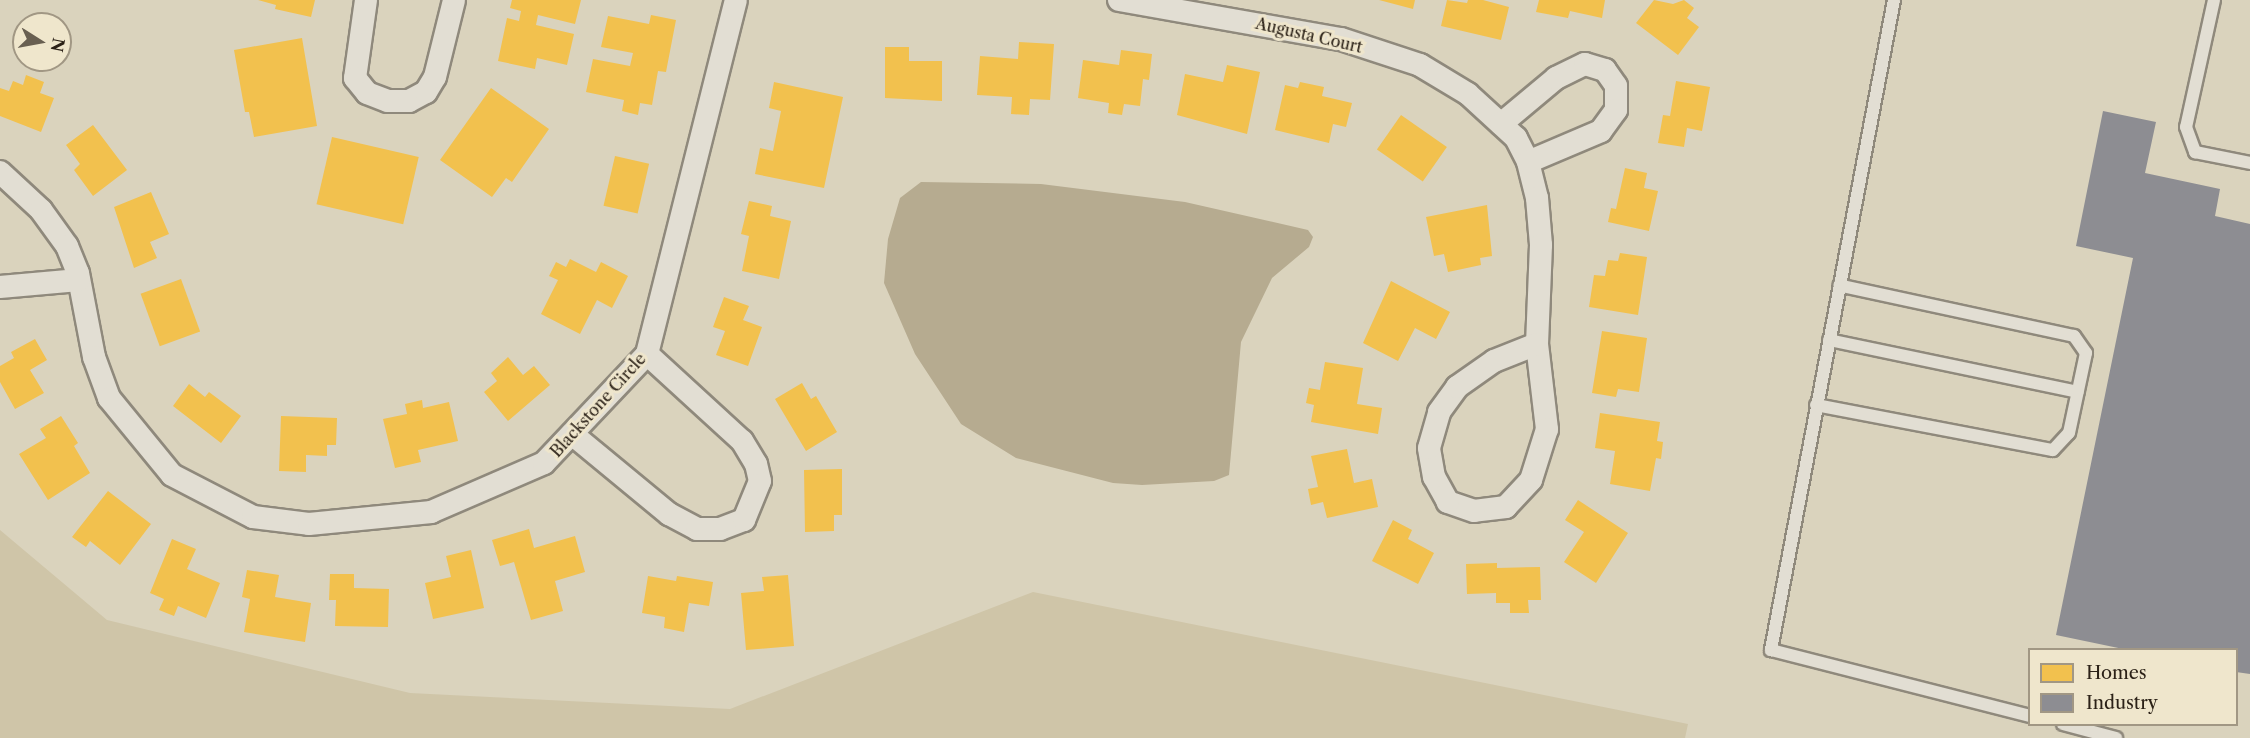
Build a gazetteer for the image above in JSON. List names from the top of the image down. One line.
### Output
{"streets":{"street":["Augusta Court","Blackstone Circle"]},"legend":["Homes","Industry"],"north":"right"}
